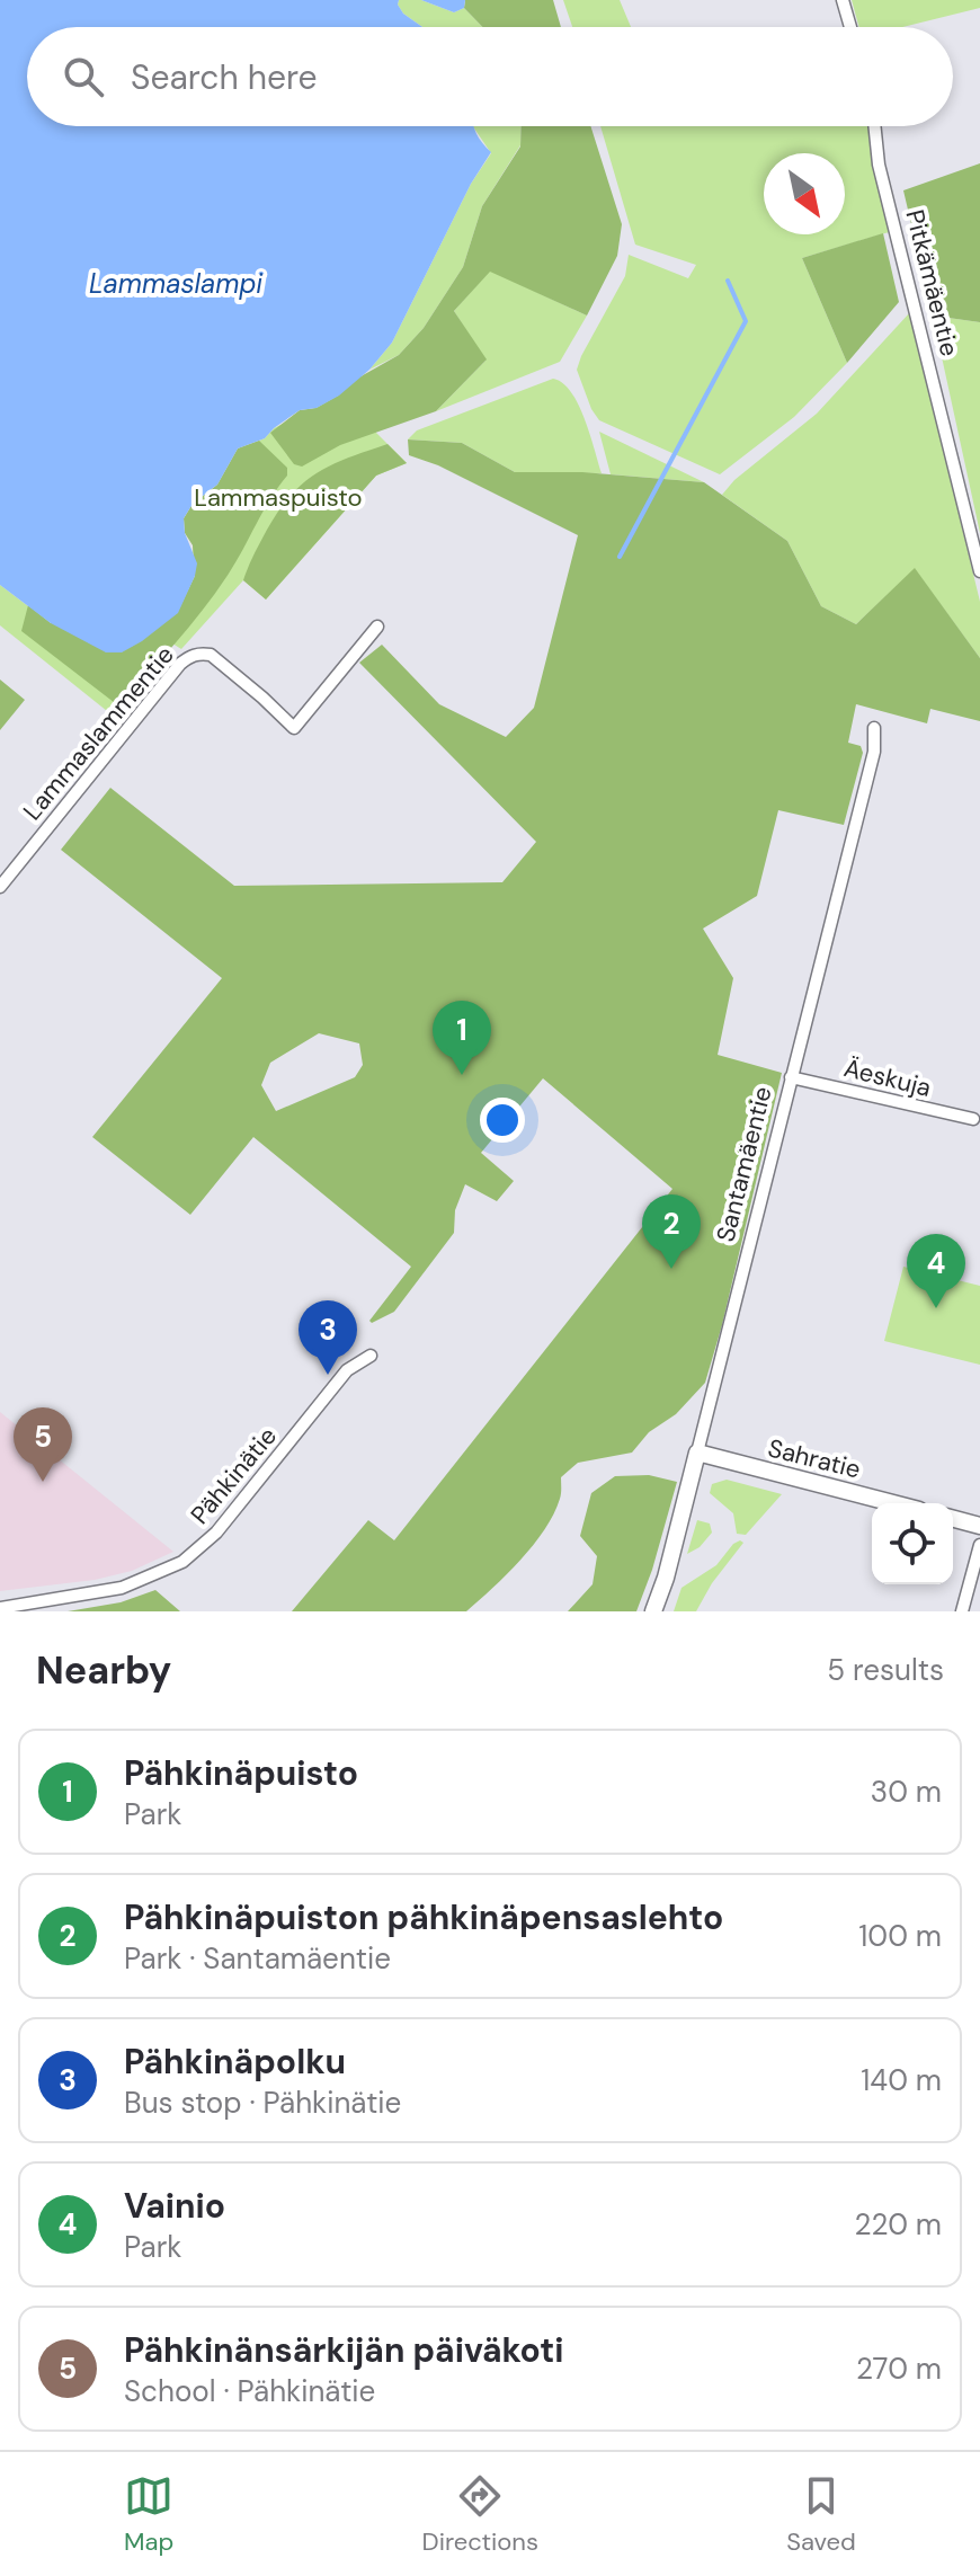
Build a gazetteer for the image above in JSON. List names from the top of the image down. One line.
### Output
{"streets":{"street":["Pitkämäentie","Lammaslammentie","Äeskuja","Santamäentie","Sahratie","Pähkinätie"]},"crossings":[["Äeskuja","Santamäentie"],["Santamäentie","Sahratie"]],"water":["Lammaslampi"],"parks":["Lammaspuisto"],"north":"bottom right","page":{"search":"Search here","pins":["1","2","4","3","5"],"heading":["Nearby","5 results"],"list":[{"mark":"1","name":"Pähkinäpuisto","note":"Park","value":"30 m"},{"mark":"2","name":"Pähkinäpuiston pähkinäpensaslehto","note":"Park · Santamäentie","value":"100 m"},{"mark":"3","name":"Pähkinäpolku","note":"Bus stop · Pähkinätie","value":"140 m"},{"mark":"4","name":"Vainio","note":"Park","value":"220 m"},{"mark":"5","name":"Pähkinänsärkijän päiväkoti","note":"School · Pähkinätie","value":"270 m"}],"nav":["Map","Directions","Saved"]}}
